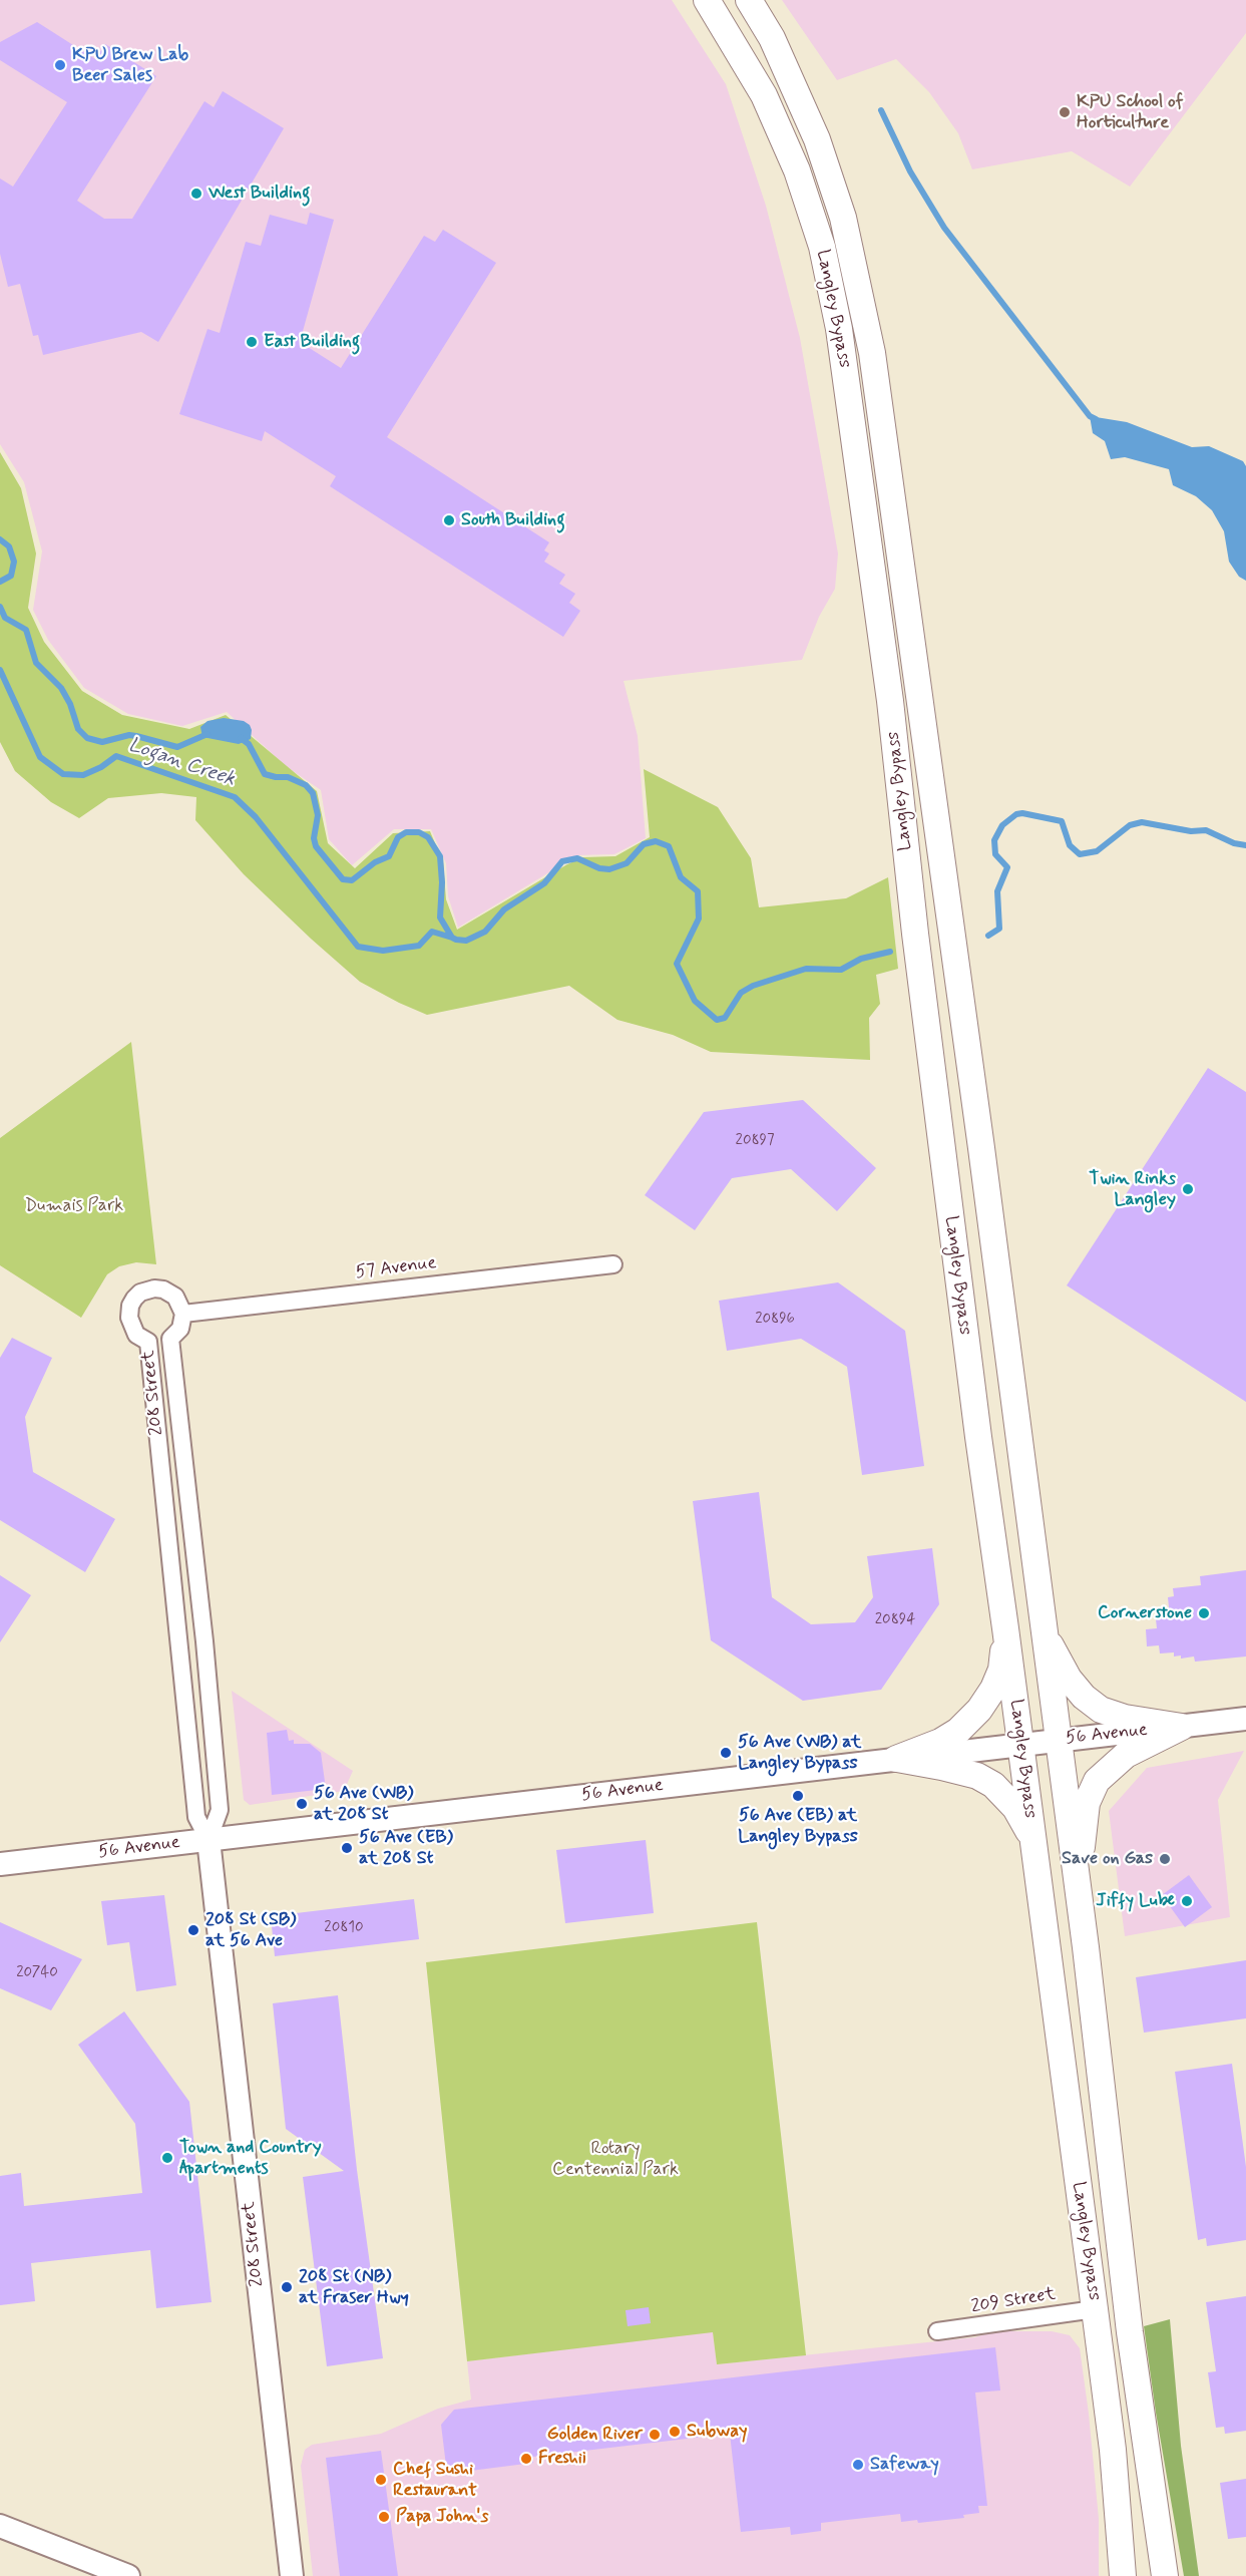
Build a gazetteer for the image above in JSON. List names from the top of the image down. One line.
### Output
{"streets":{"main road":["Langley Bypass","208 Street","56 Avenue"],"street":["57 Avenue","209 Street"]},"crossings":[["Langley Bypass","56 Avenue"],["Langley Bypass","209 Street"],["57 Avenue","208 Street"],["208 Street","56 Avenue"]],"water":["Logan Creek"],"parks":["Dumais Park","Rotary Centennial Park"],"places":["KPU Brew Lab Beer Sales","KPU School of Horticulture","West Building","East Building","South Building","Twin Rinks Langley","Cornerstone","56 Ave (WB) at Langley Bypass","56 Ave (EB) at Langley Bypass","56 Ave (WB) at 208 St","56 Ave (EB) at 208 St","Save on Gas","Jiffy Lube","208 St (SB) at 56 Ave","Town and Country Apartments","208 St (NB) at Fraser Hwy","Subway","Golden River","Freshii","Safeway","Chef Sushi Restaurant","Papa John's"],"house_numbers":["20897","20896","20894","20810","20740"]}
